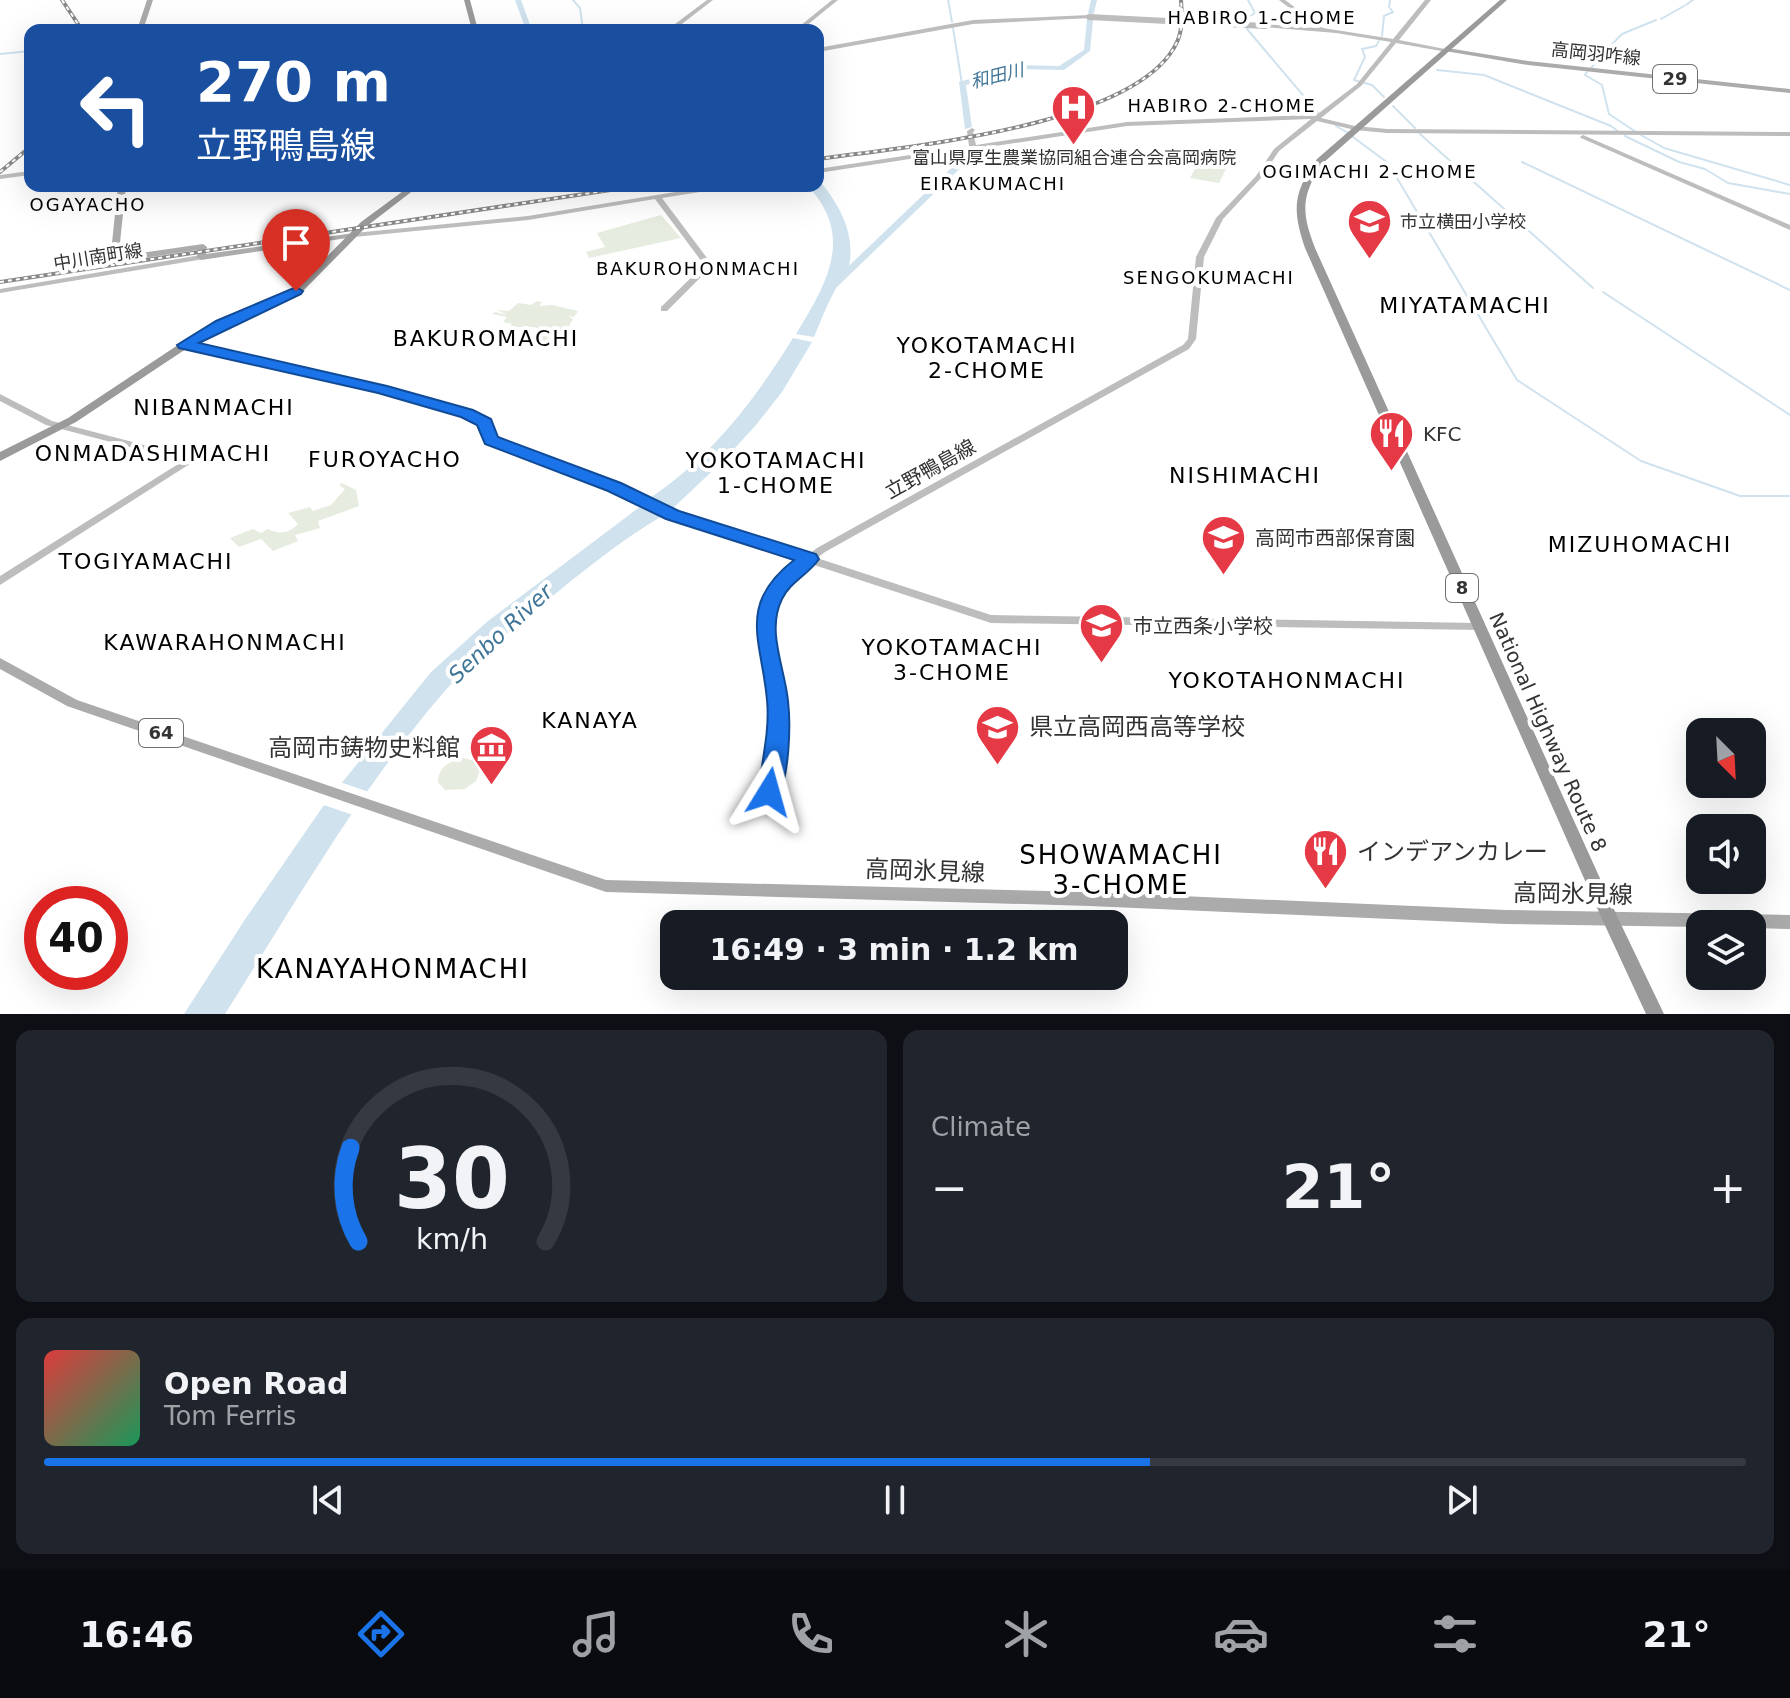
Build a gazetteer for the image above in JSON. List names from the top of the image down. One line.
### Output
{"streets":{"highway":["8","National Highway Route 8"],"main road":["高岡羽咋線","29","64","高岡氷見線"],"street":["中川南町線","立野鴨島線"]},"crossings":[["高岡羽咋線","National Highway Route 8"],["National Highway Route 8","高岡氷見線"]],"districts":["HABIRO 1-CHOME","HABIRO 2-CHOME","OGIMACHI 2-CHOME","EIRAKUMACHI","OGAYACHO","BAKUROHONMACHI","SENGOKUMACHI","MIYATAMACHI","BAKUROMACHI","YOKOTAMACHI 2-CHOME","NIBANMACHI","ONMADASHIMACHI","FUROYACHO","YOKOTAMACHI 1-CHOME","NISHIMACHI","MIZUHOMACHI","TOGIYAMACHI","KAWARAHONMACHI","YOKOTAMACHI 3-CHOME","YOKOTAHONMACHI","KANAYA","SHOWAMACHI 3-CHOME","KANAYAHONMACHI"],"water":["和田川","Senbo River"],"places":{"hospital":["富山県厚生農業協同組合連合会高岡病院"],"school or university":["市立横田小学校","高岡市西部保育園","市立西条小学校","県立高岡西高等学校"],"restaurant":["KFC","インデアンカレー"],"museum":["高岡市鋳物史料館"]},"north":"bottom right","page":{"turn":["270 m","立野鴨島線"],"limit":"40","trip":"16:49 · 3 min · 1.2 km","tile":"Climate","heat":["−","21°","+"],"song":["Open Road","Tom Ferris"],"tabs":["16:46","21°"],"gauge":["30","km/h"]}}
